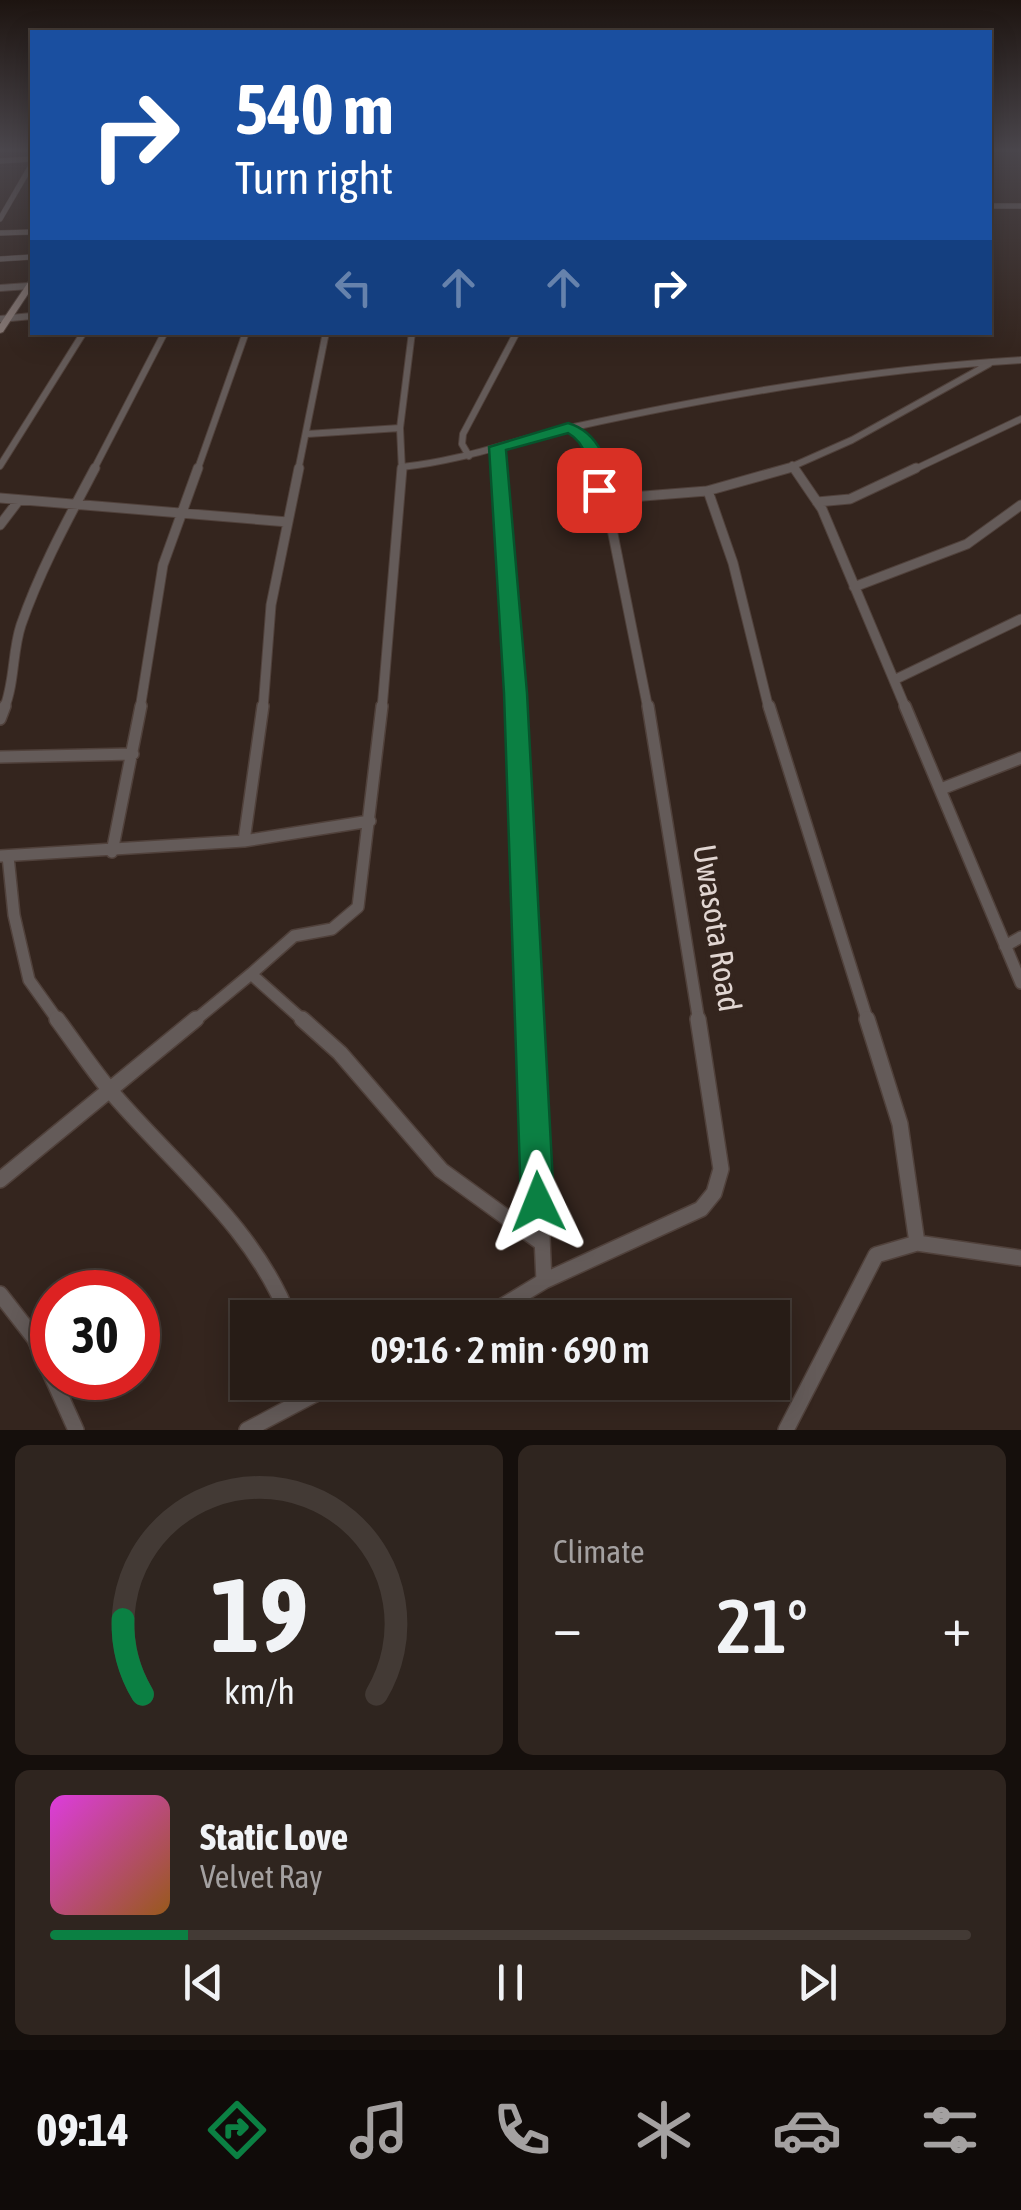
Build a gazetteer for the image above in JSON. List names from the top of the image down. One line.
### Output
{"streets":{"street":["Uwasota Road"]},"page":{"turn":["540 m","Turn right"],"limit":"30","trip":"09:16 · 2 min · 690 m","tile":"Climate","heat":["−","21°","+"],"song":["Static Love","Velvet Ray"],"tabs":"09:14","gauge":["19","km/h"]}}
